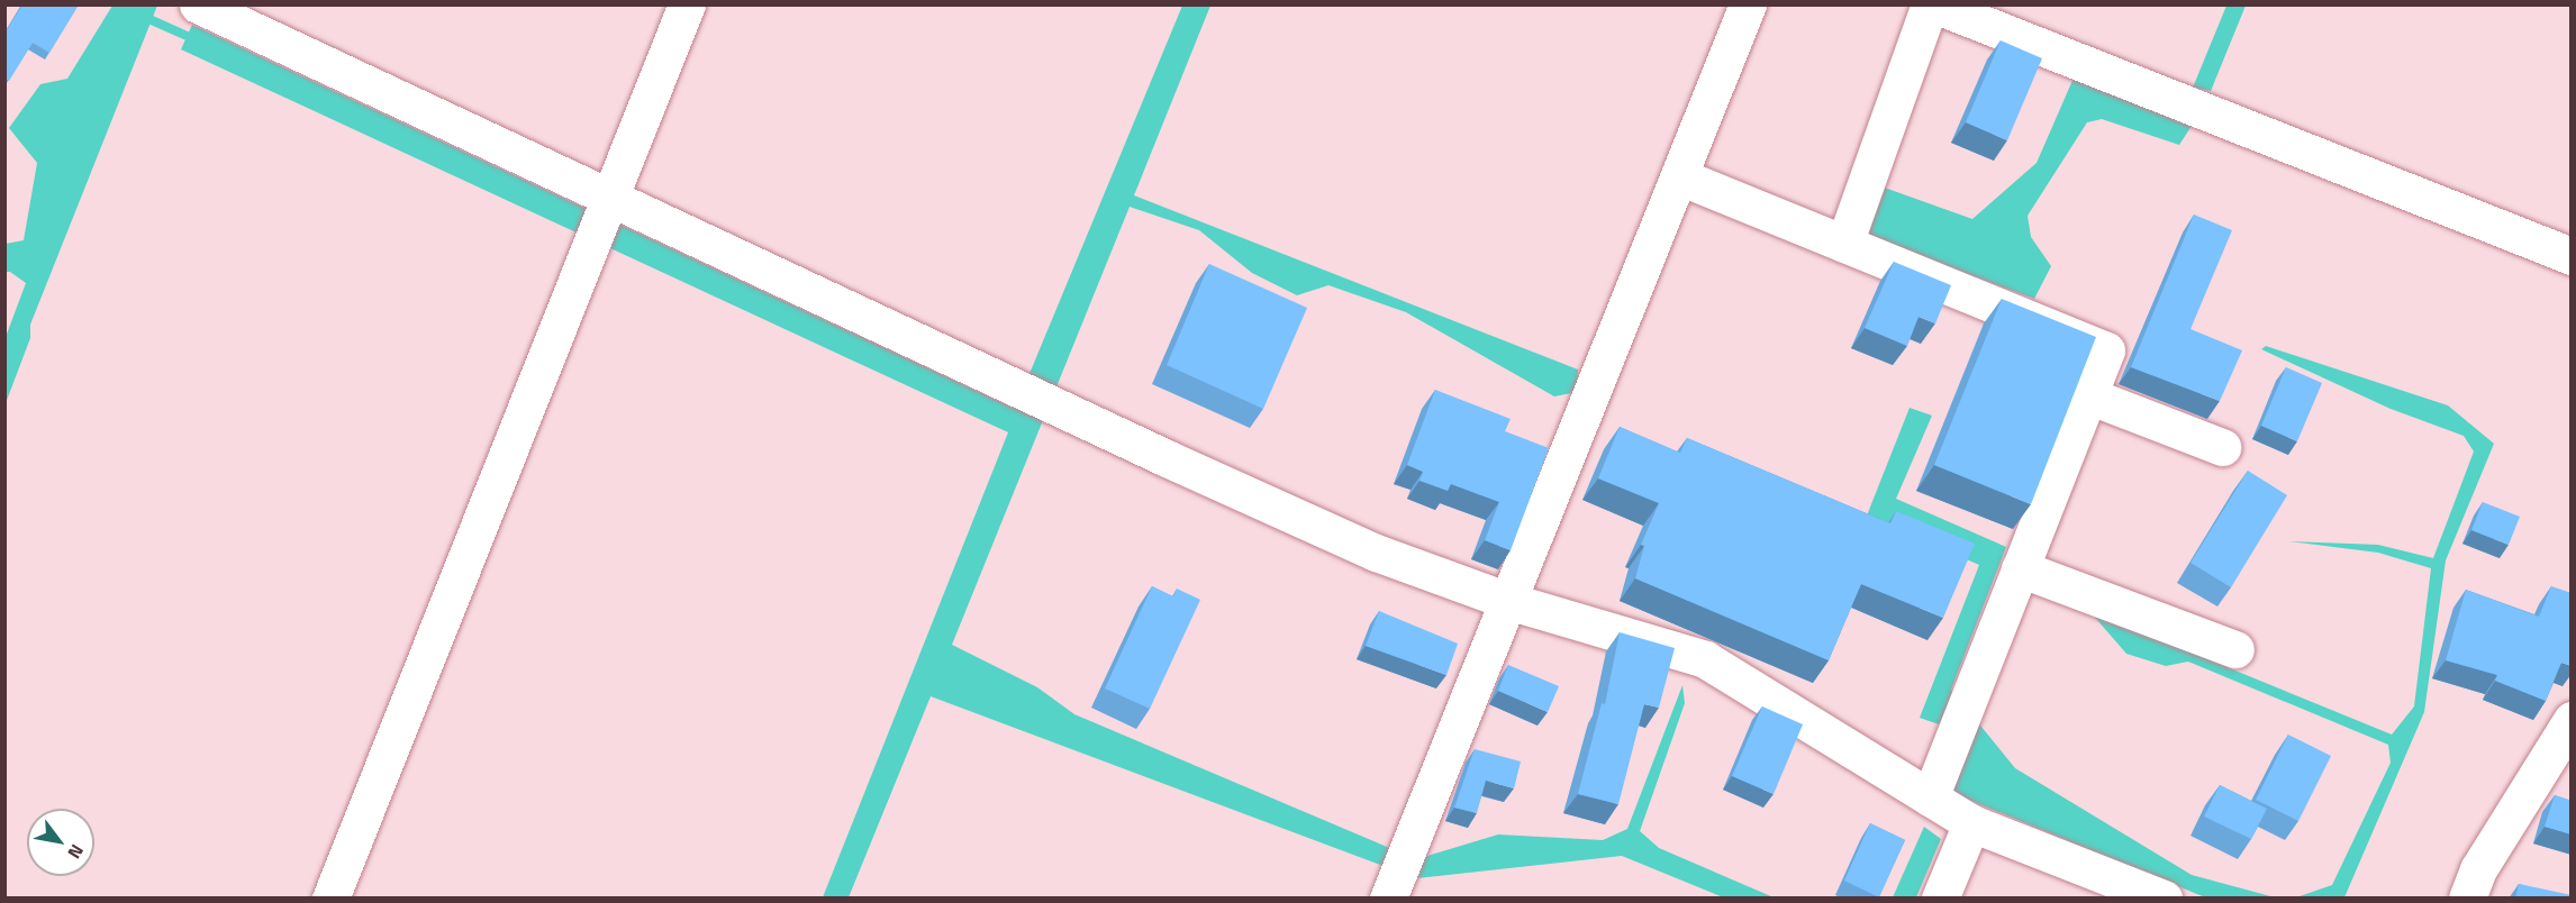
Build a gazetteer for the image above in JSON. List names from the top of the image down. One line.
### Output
{"north":"bottom right"}
